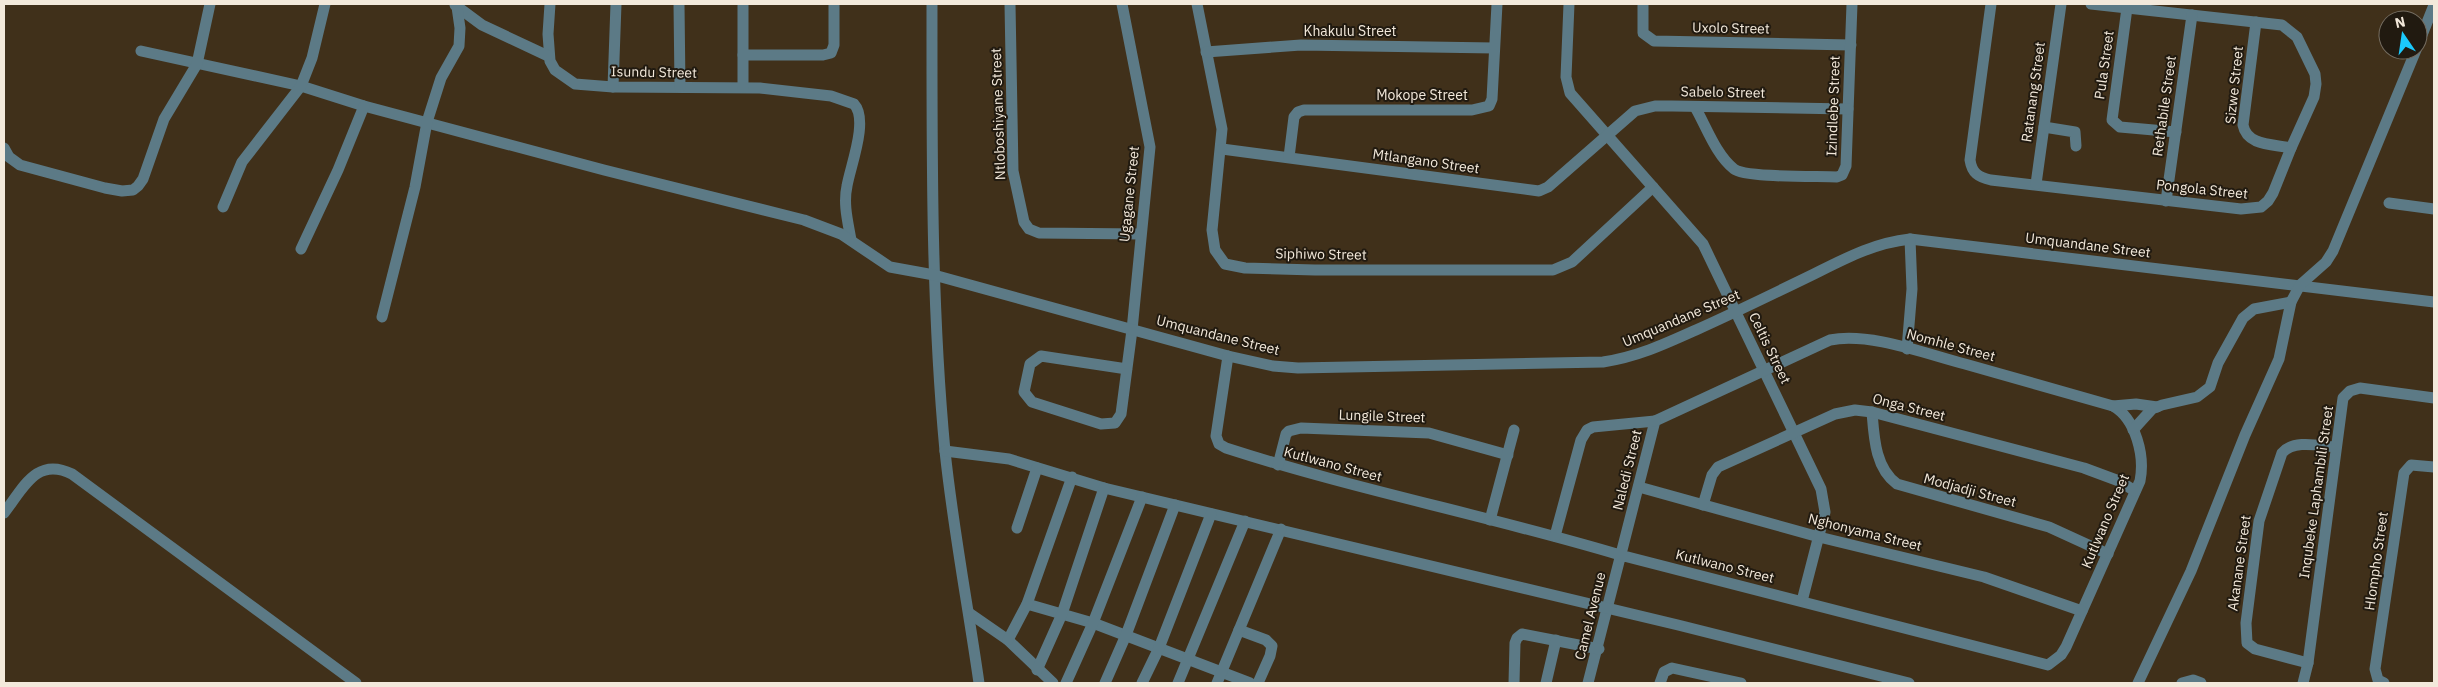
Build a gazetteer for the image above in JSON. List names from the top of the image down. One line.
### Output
{"streets":{"street":["Uxolo Street","Khakulu Street","Pula Street","Isundu Street","Sizwe Street","Sabelo Street","Ratanang Street","Mokope Street","Izindlebe Street","Rethabile Street","Ntloboshiyane Street","Mtlangano Street","Pongola Street","Ugagane Street","Umquandane Street","Siphiwo Street","Nomhle Street","Celtis Street","Onga Street","Lungile Street","Kutlwano Street","Naledi Street","Modjadji Street","Inqubeke Laphambili Street","Nghonyama Street","Hlompho Street","Akanane Street","Camel Avenue"]},"crossings":[["Uxolo Street","Izindlebe Street"],["Khakulu Street","Mokope Street"],["Khakulu Street","Siphiwo Street"],["Pula Street","Rethabile Street"],["Pula Street","Pongola Street"],["Isundu Street","Umquandane Street"],["Sizwe Street","Pongola Street"],["Sabelo Street","Izindlebe Street"],["Sabelo Street","Mtlangano Street"],["Sabelo Street","Celtis Street"],["Ratanang Street","Pongola Street"],["Mokope Street","Mtlangano Street"],["Rethabile Street","Pongola Street"],["Ntloboshiyane Street","Ugagane Street"],["Mtlangano Street","Siphiwo Street"],["Mtlangano Street","Celtis Street"],["Ugagane Street","Umquandane Street"],["Umquandane Street","Celtis Street"],["Umquandane Street","Kutlwano Street"],["Siphiwo Street","Celtis Street"],["Nomhle Street","Celtis Street"],["Nomhle Street","Kutlwano Street"],["Nomhle Street","Naledi Street"],["Celtis Street","Onga Street"],["Celtis Street","Kutlwano Street"],["Celtis Street","Naledi Street"],["Celtis Street","Nghonyama Street"],["Onga Street","Kutlwano Street"],["Onga Street","Modjadji Street"],["Onga Street","Nghonyama Street"],["Lungile Street","Kutlwano Street"],["Kutlwano Street","Naledi Street"],["Kutlwano Street","Modjadji Street"],["Kutlwano Street","Nghonyama Street"],["Kutlwano Street","Camel Avenue"],["Naledi Street","Nghonyama Street"],["Naledi Street","Camel Avenue"],["Inqubeke Laphambili Street","Akanane Street"]],"north":"top"}
